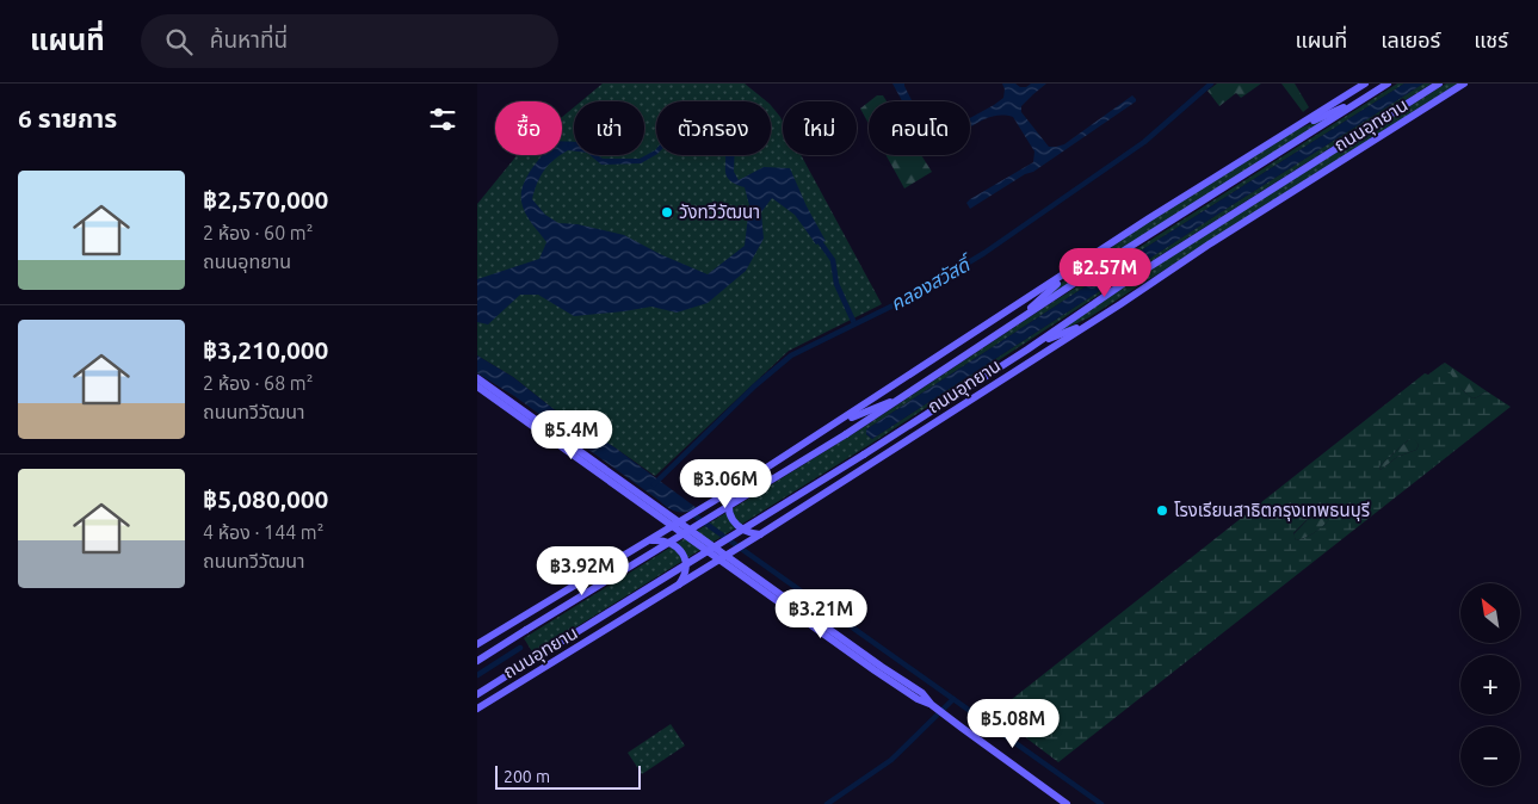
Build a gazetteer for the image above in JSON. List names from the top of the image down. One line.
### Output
{"streets":{"main road":["ถนนอุทยาน"]},"water":["คลองสวัสดิ์"],"places":["วังทวีวัฒนา","โรงเรียนสาธิตกรุงเทพธนบุรี"],"scale_bar":"200 m","north":"top left","page":{"header":"แผนที่","search":"ค้นหาที่นี่","nav":["แผนที่","เลเยอร์","แชร์"],"heading":"6 รายการ","chip":["ซื้อ","เช่า","ตัวกรอง","ใหม่","คอนโด"],"list":[{"name":"฿2,570,000","note":"2 ห้อง · 60 m² · ถนนอุทยาน"},{"name":"฿3,210,000","note":"2 ห้อง · 68 m² · ถนนทวีวัฒนา"},{"name":"฿5,080,000","note":"4 ห้อง · 144 m² · ถนนทวีวัฒนา"}],"price":["฿2.57M","฿5.4M","฿3.06M","฿3.92M","฿3.21M","฿5.08M"],"map_buttons":["+","−"],"scale":"200 m"}}
